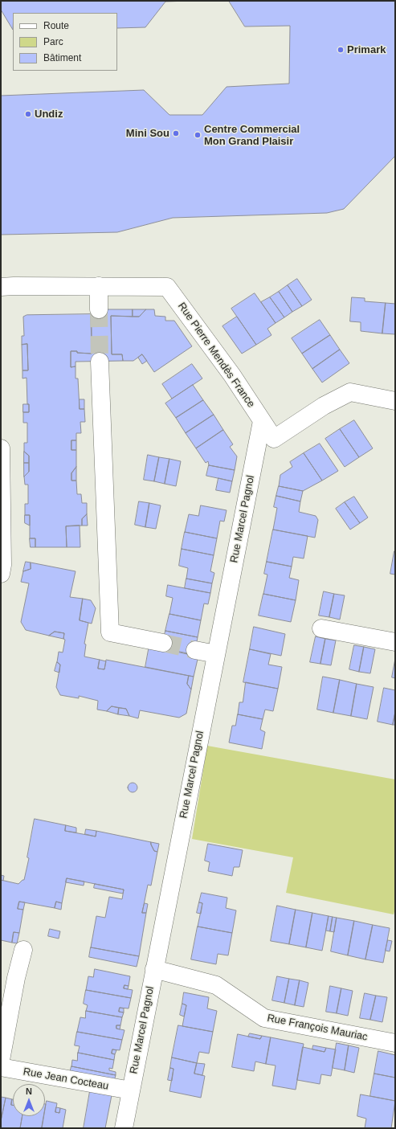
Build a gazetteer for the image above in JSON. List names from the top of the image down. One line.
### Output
{"streets":{"street":["Rue Pierre Mendès France","Rue Marcel Pagnol","Rue François Mauriac","Rue Jean Cocteau"]},"crossings":[["Rue Pierre Mendès France","Rue Marcel Pagnol"],["Rue Marcel Pagnol","Rue François Mauriac"],["Rue Marcel Pagnol","Rue Jean Cocteau"]],"places":["Primark","Undiz","Mini Sou","Centre Commercial Mon Grand Plaisir"],"legend":["Route","Parc","Bâtiment"],"north":"top"}
